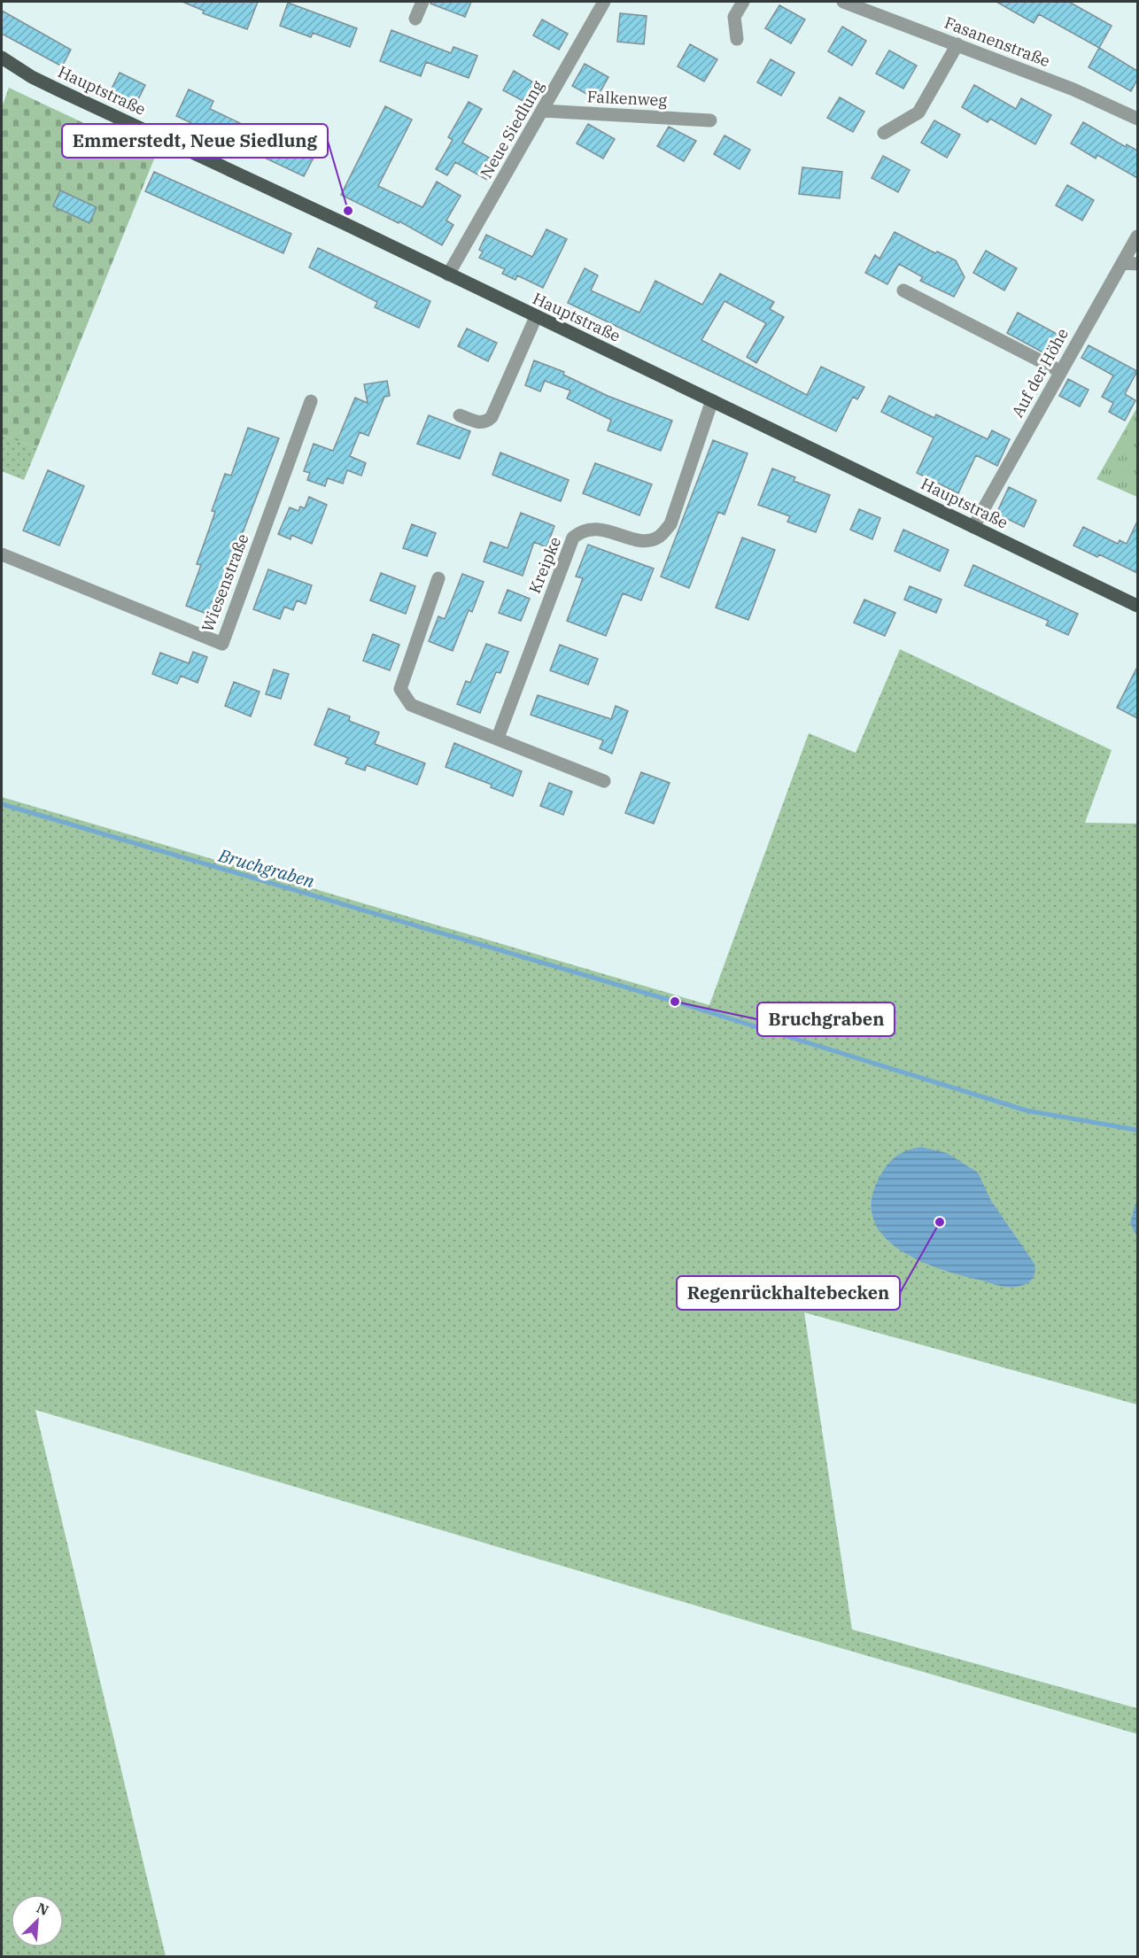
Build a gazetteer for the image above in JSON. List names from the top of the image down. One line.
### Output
{"streets":{"main road":["Hauptstraße"],"street":["Fasanenstraße","Falkenweg","Neue Siedlung","Auf der Höhe","Kreipke","Wiesenstraße"]},"crossings":[["Hauptstraße","Neue Siedlung"],["Hauptstraße","Auf der Höhe"],["Hauptstraße","Kreipke"],["Falkenweg","Neue Siedlung"]],"water":["Bruchgraben"],"places":["Emmerstedt, Neue Siedlung","Bruchgraben","Regenrückhaltebecken"],"north":"top right"}
